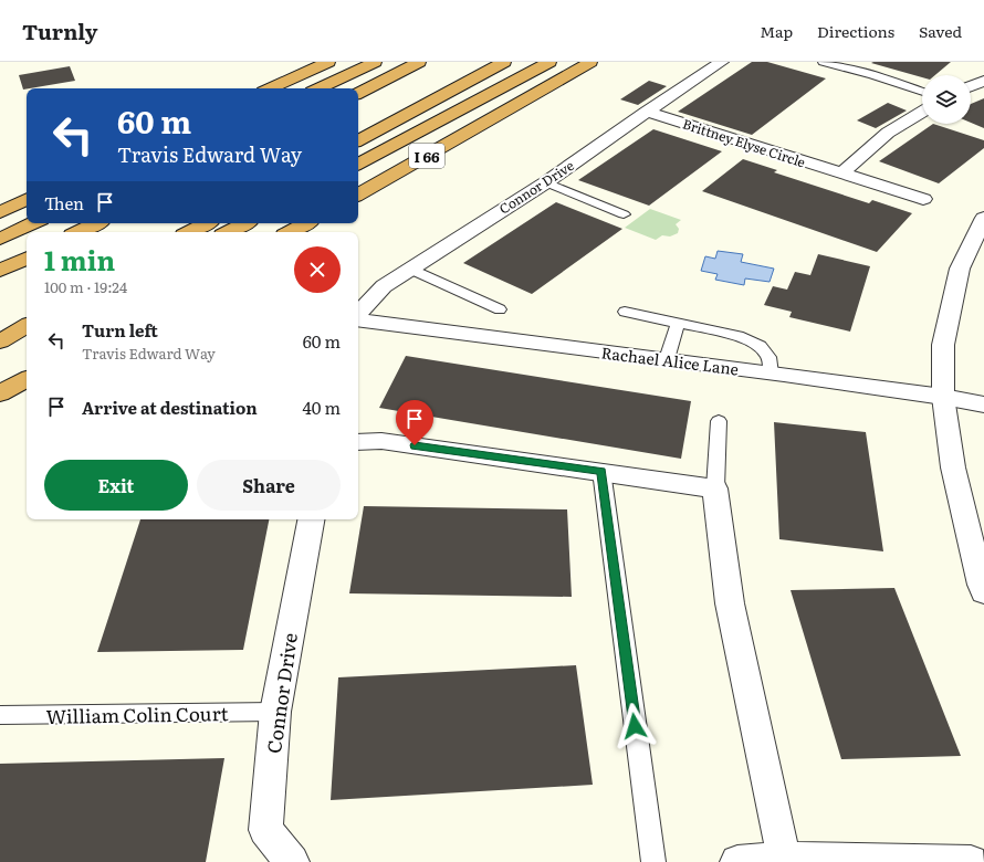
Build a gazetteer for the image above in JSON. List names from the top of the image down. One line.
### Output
{"streets":{"highway":["I 66"],"street":["Brittney Elyse Circle","Connor Drive","Rachael Alice Lane"],"lane":["William Colin Court"]},"crossings":[["Brittney Elyse Circle","Connor Drive"],["Connor Drive","William Colin Court"]],"page":{"header":"Turnly","nav":["Map","Directions","Saved"],"turn":["60 m","Travis Edward Way"],"then":"Then","heading":["1 min","100 m · 19:24"],"list":[{"name":"Turn left","note":"Travis Edward Way","value":"60 m"},{"name":"Arrive at destination","value":"40 m"}],"buttons":["Exit","Share"]}}
